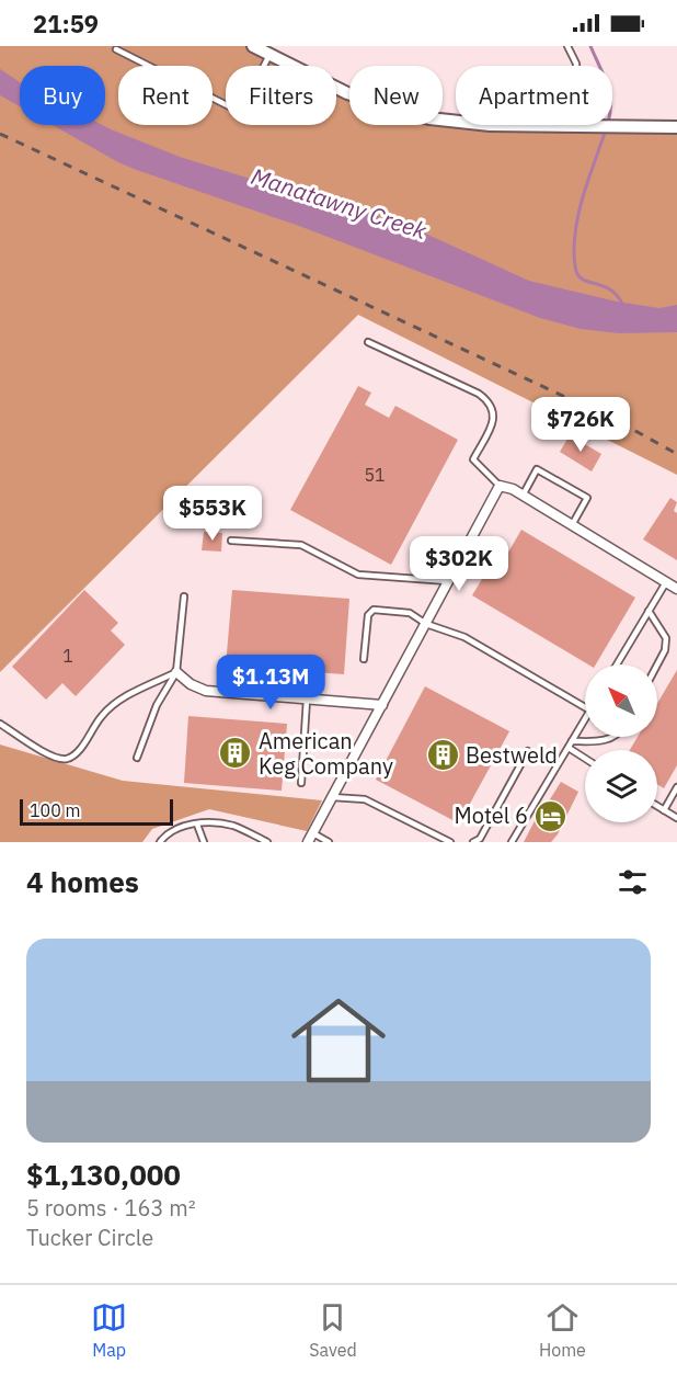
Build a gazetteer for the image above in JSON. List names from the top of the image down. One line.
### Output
{"water":["Manatawny Creek"],"places":{"building":["American Keg Company","Bestweld"],"hotel":["Motel 6"]},"house_numbers":["51","1"],"scale_bar":"100 m","north":"top left","page":{"status":"21:59","chip":["Buy","Rent","Filters","New","Apartment"],"price":["$726K","$553K","$302K","$1.13M"],"scale":"100 m","heading":"4 homes","list":[{"name":"$1,130,000","note":"5 rooms · 163 m² · Tucker Circle"}],"tabs":["Map","Saved","Home"]}}
